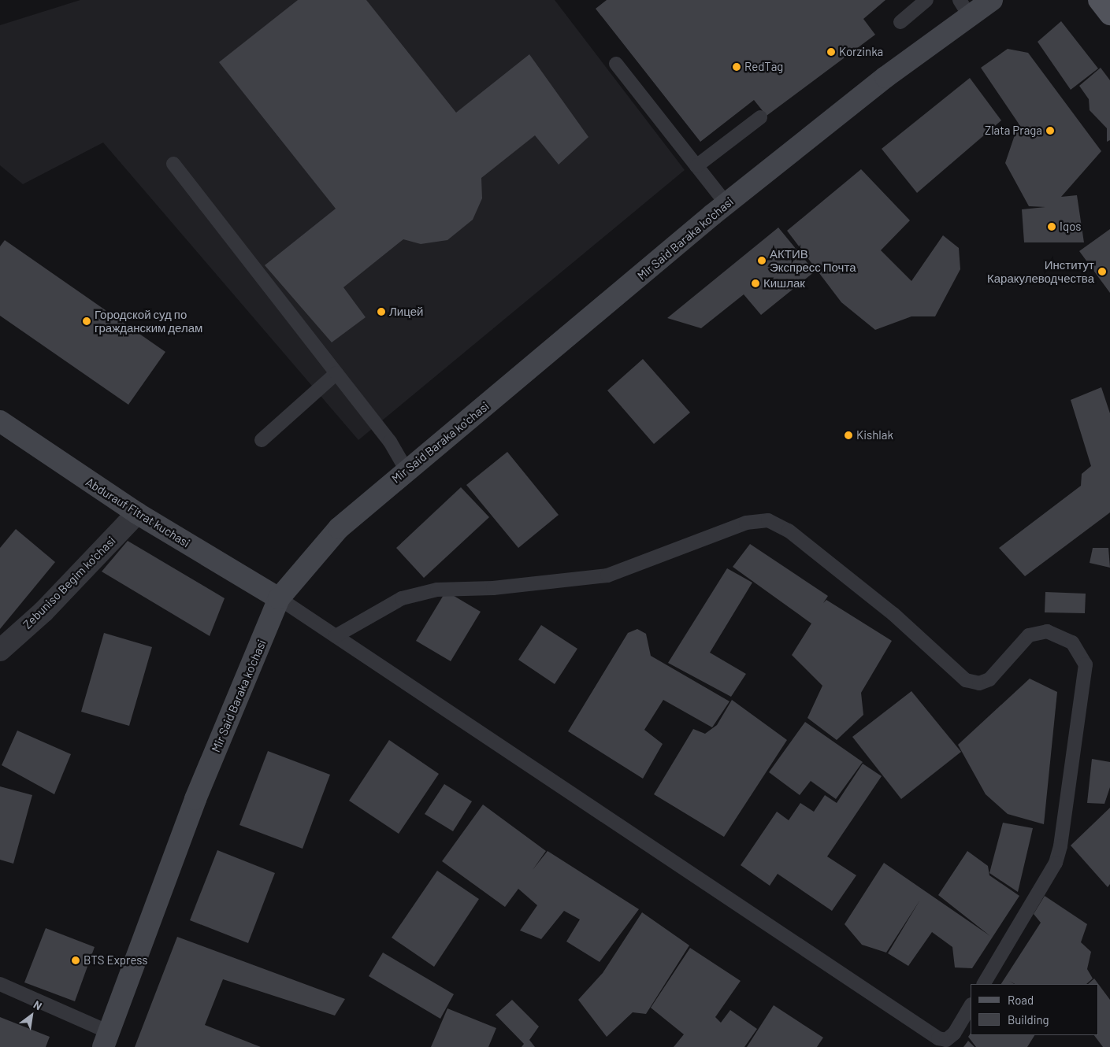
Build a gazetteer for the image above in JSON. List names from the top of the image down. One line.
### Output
{"streets":{"street":["Mir Said Baraka ko'chasi","Abdurauf Fitrat kuchasi","Zebuniso Begim ko'chasi"]},"crossings":[["Mir Said Baraka ko'chasi","Abdurauf Fitrat kuchasi"],["Abdurauf Fitrat kuchasi","Zebuniso Begim ko'chasi"]],"places":["Korzinka","RedTag","Zlata Praga","Iqos","АКТИВ Экспресс Почта","Институт Каракулеводчества","Кишлак","Лицей","Городской суд по гражданским делам","Kishlak","BTS Express"],"legend":["Road","Building"],"north":"top right"}
